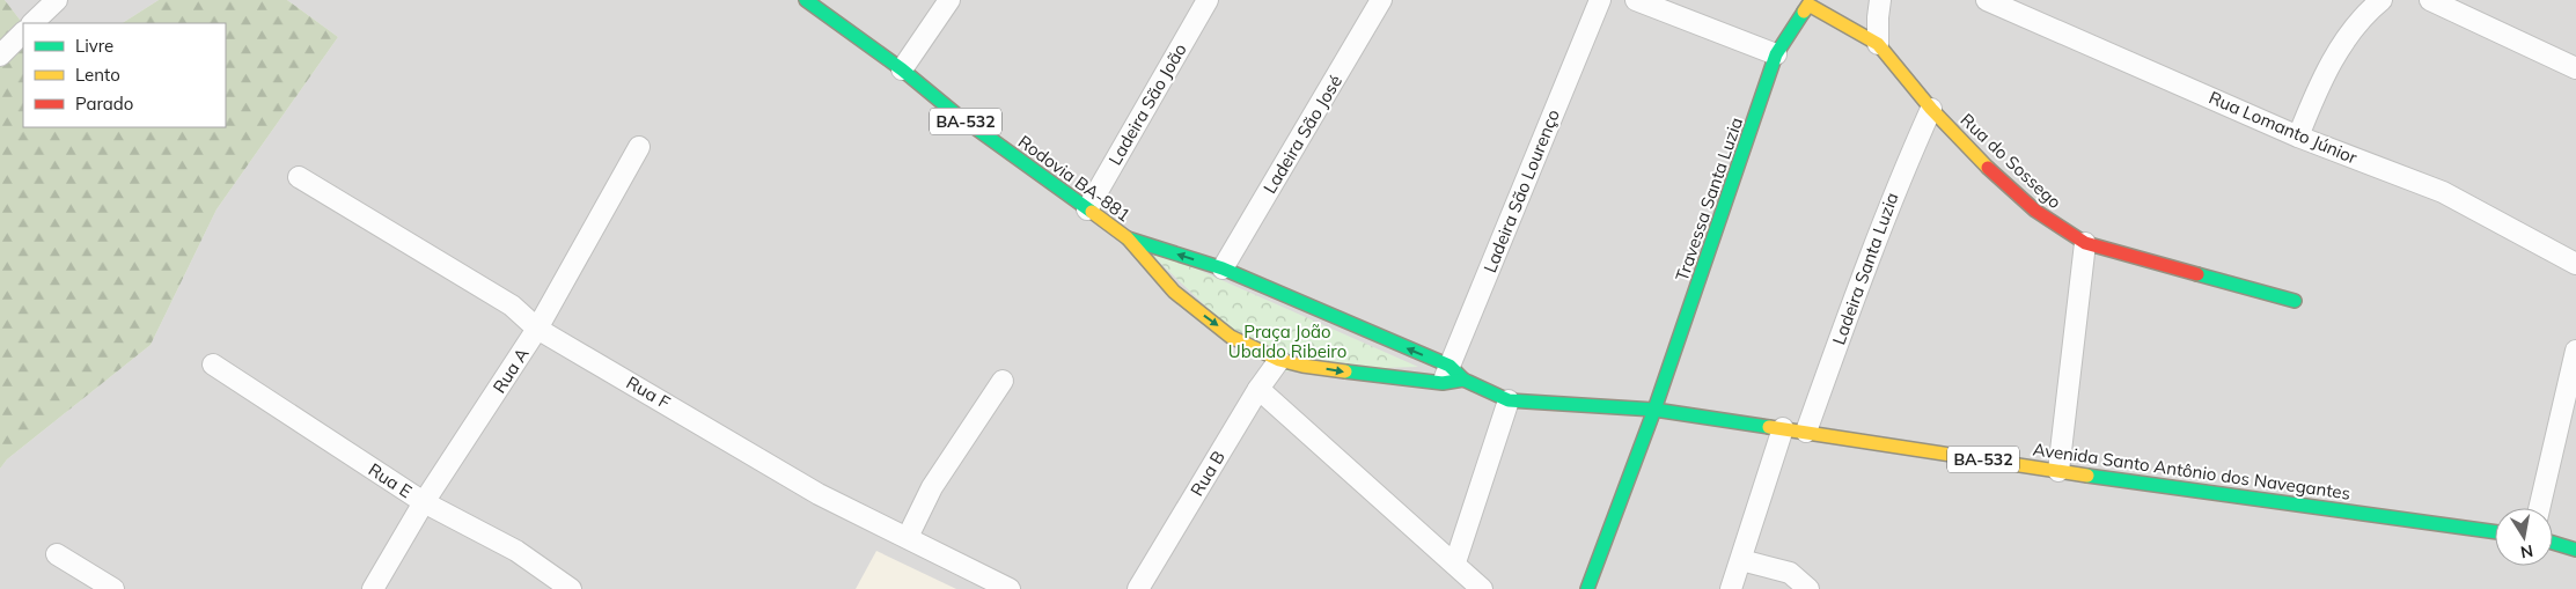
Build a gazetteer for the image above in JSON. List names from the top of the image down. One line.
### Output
{"streets":{"main road":["BA-532","Rua do Sossego","Rodovia BA-881","Travessa Santa Luzia","Avenida Santo Antônio dos Navegantes"],"street":["Ladeira São João","Rua Lomanto Júnior","Ladeira São José","Ladeira São Lourenço","Ladeira Santa Luzia","Rua A","Rua F","Rua B","Rua E"]},"crossings":[["Ladeira São João","Rodovia BA-881"],["BA-532","Rodovia BA-881"],["BA-532","Avenida Santo Antônio dos Navegantes"],["BA-532","Rua B"],["Ladeira São José","Avenida Santo Antônio dos Navegantes"],["Rua do Sossego","Travessa Santa Luzia"],["Rua do Sossego","Ladeira Santa Luzia"],["Rodovia BA-881","Avenida Santo Antônio dos Navegantes"],["Ladeira São Lourenço","Avenida Santo Antônio dos Navegantes"],["Travessa Santa Luzia","Avenida Santo Antônio dos Navegantes"],["Ladeira Santa Luzia","Avenida Santo Antônio dos Navegantes"],["Rua A","Rua F"],["Rua A","Rua E"],["Avenida Santo Antônio dos Navegantes","Rua B"]],"parks":["Praça João Ubaldo Ribeiro"],"legend":["Livre","Lento","Parado"],"north":"bottom"}
